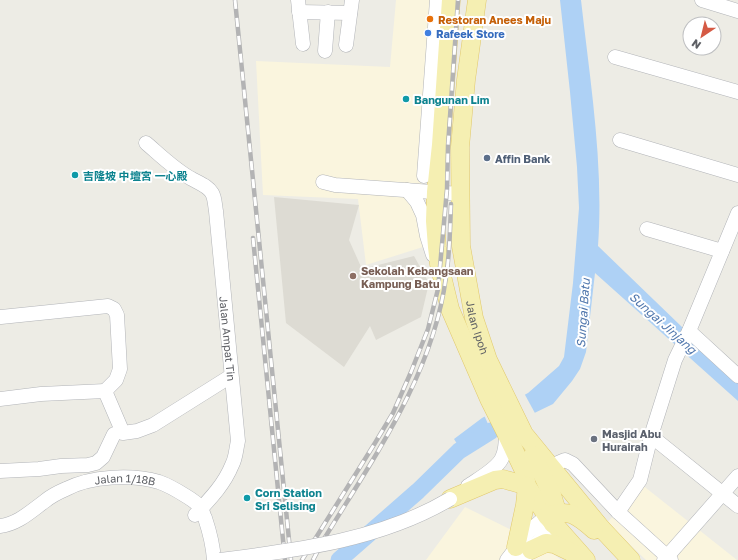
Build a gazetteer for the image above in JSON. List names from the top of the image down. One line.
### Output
{"streets":{"main road":["Jalan Ipoh"],"street":["Jalan Ampat Tin","Jalan 1/18B"]},"crossings":[["Jalan Ampat Tin","Jalan 1/18B"]],"water":["Sungai Batu","Sungai Jinjang"],"places":["Restoran Anees Maju","Rafeek Store","Bangunan Lim","Affin Bank","吉隆坡 中壇宮 一心殿","Sekolah Kebangsaan Kampung Batu","Masjid Abu Hurairah","Corn Station Sri Selising"],"north":"bottom left"}
